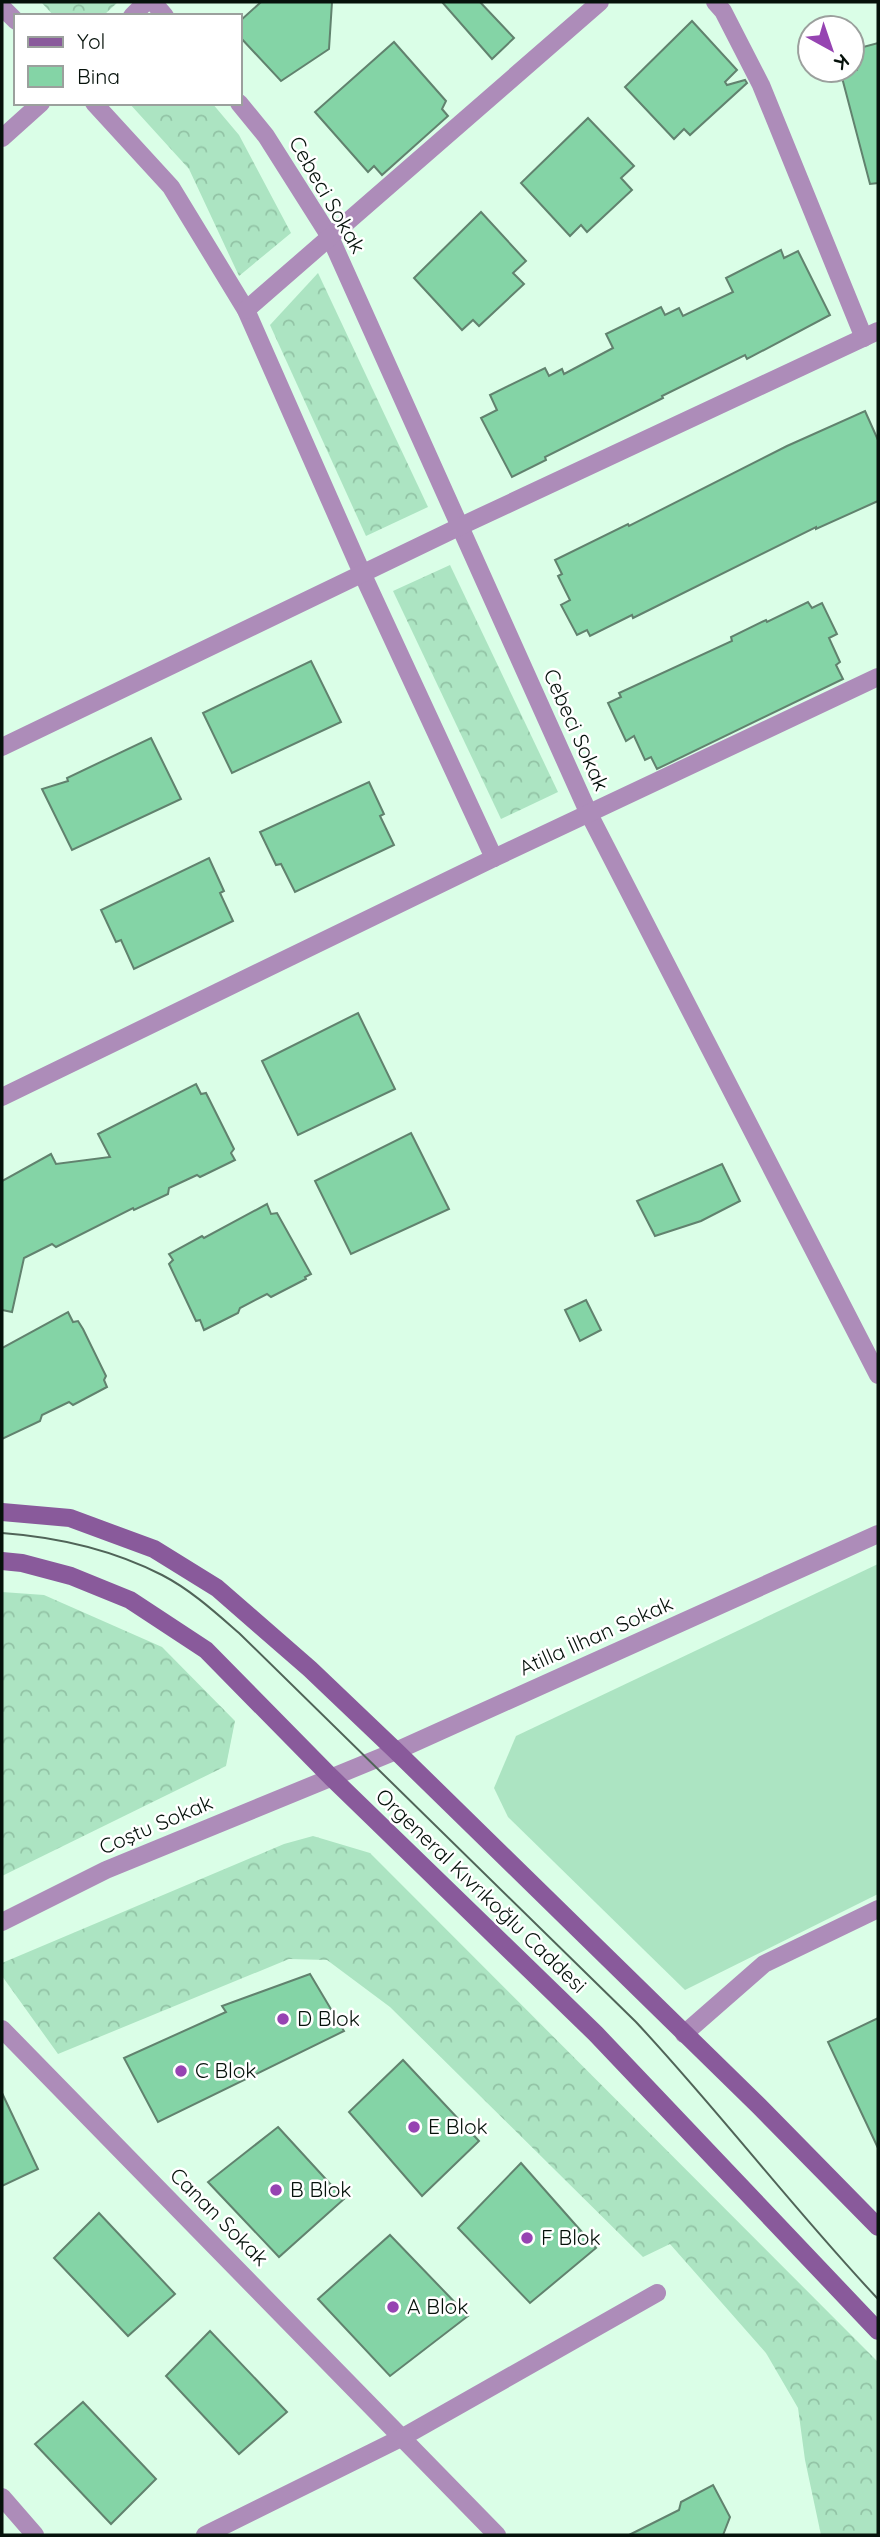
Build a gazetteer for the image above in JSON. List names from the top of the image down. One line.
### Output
{"streets":{"main road":["Orgeneral Kıvrıkoğlu Caddesi"],"street":["Cebeci Sokak","Atilla İlhan Sokak","Coştu Sokak","Canan Sokak"]},"crossings":[["Atilla İlhan Sokak","Coştu Sokak"],["Atilla İlhan Sokak","Orgeneral Kıvrıkoğlu Caddesi"],["Coştu Sokak","Orgeneral Kıvrıkoğlu Caddesi"]],"places":["D Blok","C Blok","E Blok","B Blok","F Blok","A Blok"],"legend":["Yol","Bina"],"north":"bottom right"}
